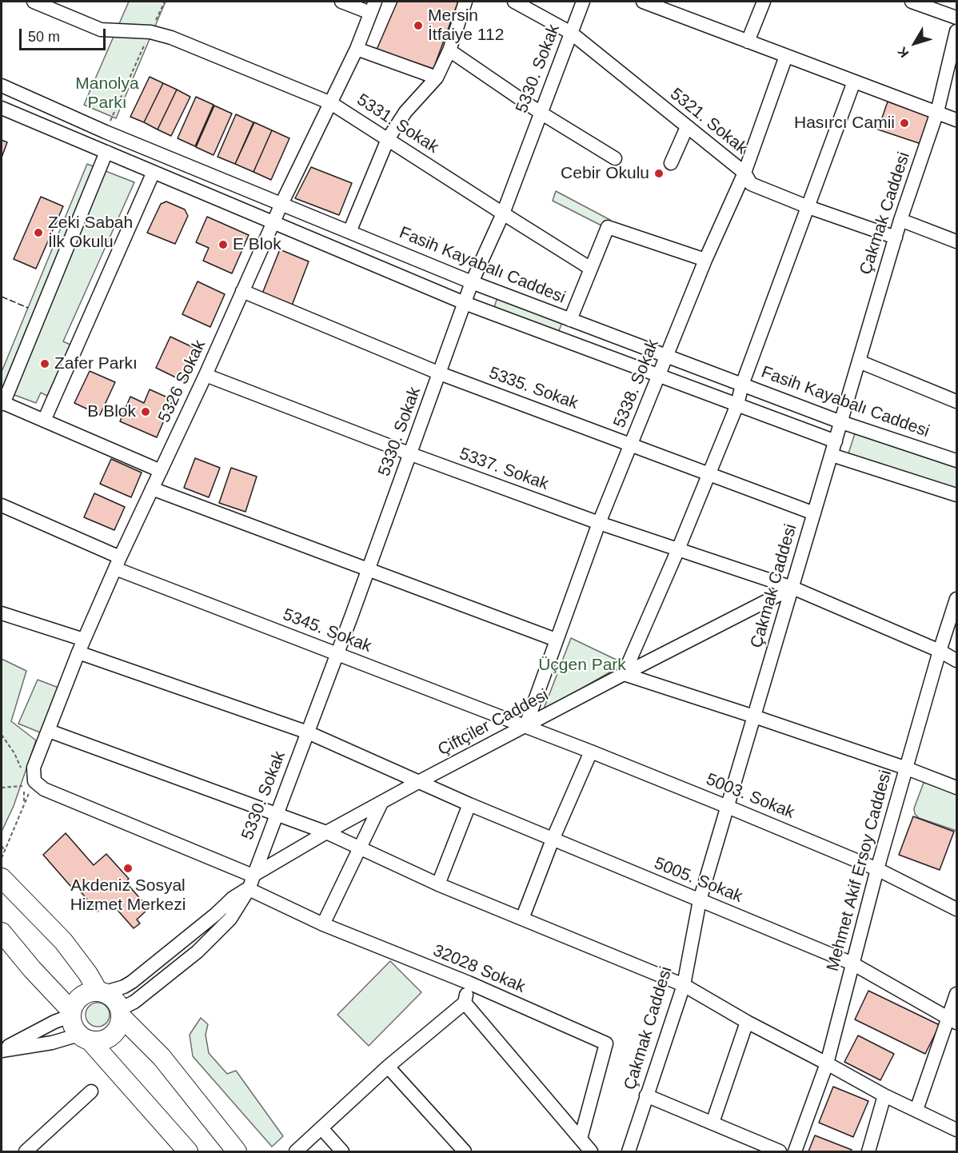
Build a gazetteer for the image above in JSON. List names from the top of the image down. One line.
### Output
{"streets":{"street":["5330. Sokak","5321. Sokak","5331. Sokak","Çakmak Caddesi","Fasih Kayabalı Caddesi","5326 Sokak","5338. Sokak","5335. Sokak","5337. Sokak","5345. Sokak","Çiftçiler Caddesi","5003. Sokak","Mehmet Akif Ersoy Caddesi","5005. Sokak","32028 Sokak"]},"crossings":[["5330. Sokak","5321. Sokak"],["5330. Sokak","5331. Sokak"],["5330. Sokak","Fasih Kayabalı Caddesi"],["5330. Sokak","5335. Sokak"],["5330. Sokak","5337. Sokak"],["5330. Sokak","5345. Sokak"],["5330. Sokak","Çiftçiler Caddesi"],["5330. Sokak","5005. Sokak"],["5321. Sokak","Çakmak Caddesi"],["5321. Sokak","5338. Sokak"],["5331. Sokak","5326 Sokak"],["Çakmak Caddesi","Fasih Kayabalı Caddesi"],["Çakmak Caddesi","5335. Sokak"],["Çakmak Caddesi","5337. Sokak"],["Çakmak Caddesi","Çiftçiler Caddesi"],["Çakmak Caddesi","5003. Sokak"],["Çakmak Caddesi","5005. Sokak"],["Fasih Kayabalı Caddesi","5326 Sokak"],["Fasih Kayabalı Caddesi","5338. Sokak"],["5326 Sokak","5335. Sokak"],["5326 Sokak","5337. Sokak"],["5326 Sokak","5345. Sokak"],["5326 Sokak","5005. Sokak"],["5338. Sokak","5335. Sokak"],["5338. Sokak","5337. Sokak"],["5338. Sokak","5345. Sokak"],["5338. Sokak","Çiftçiler Caddesi"],["5338. Sokak","5003. Sokak"],["5337. Sokak","Çiftçiler Caddesi"],["5337. Sokak","Mehmet Akif Ersoy Caddesi"],["5345. Sokak","Çiftçiler Caddesi"],["5345. Sokak","5003. Sokak"],["Çiftçiler Caddesi","5003. Sokak"],["Çiftçiler Caddesi","5005. Sokak"],["5003. Sokak","Mehmet Akif Ersoy Caddesi"],["Mehmet Akif Ersoy Caddesi","5005. Sokak"]],"parks":["Manolya Parkı","Üçgen Park"],"places":["Mersin İtfaiye 112","Hasırcı Camii","Cebir Okulu","Zeki Sabah İlk Okulu","E Blok","Zafer Parkı","B Blok","Akdeniz Sosyal Hizmet Merkezi"],"scale_bar":"50 m","north":"bottom left"}
